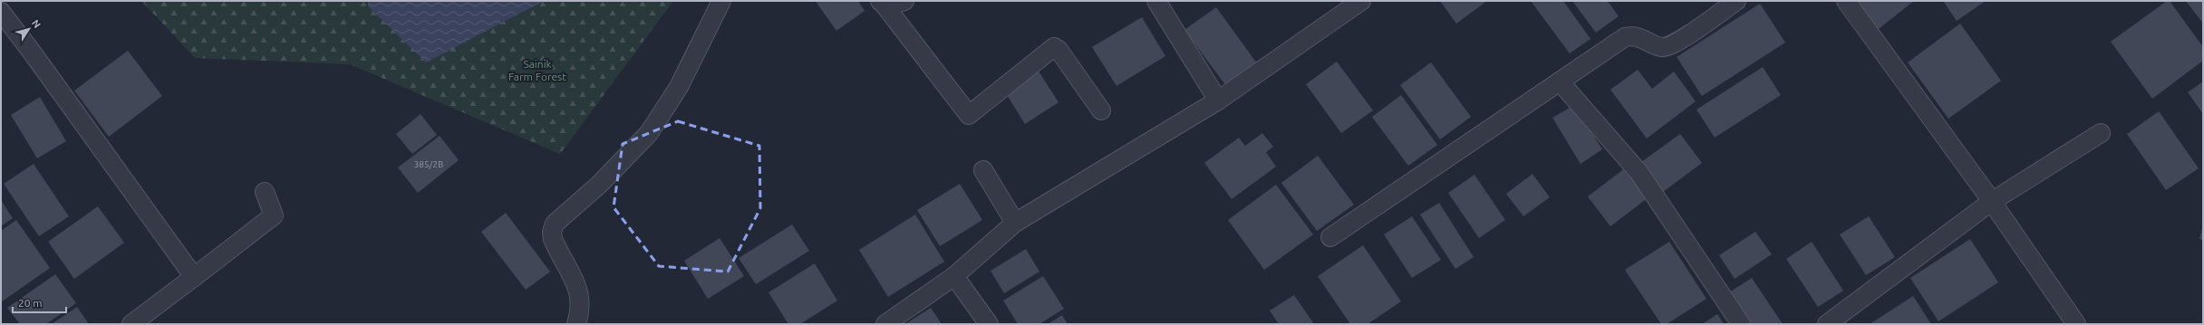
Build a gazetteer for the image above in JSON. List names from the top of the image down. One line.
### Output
{"parks":["Sainik Farm Forest"],"house_numbers":["385/2B"],"scale_bar":"20 m","north":"top right"}
